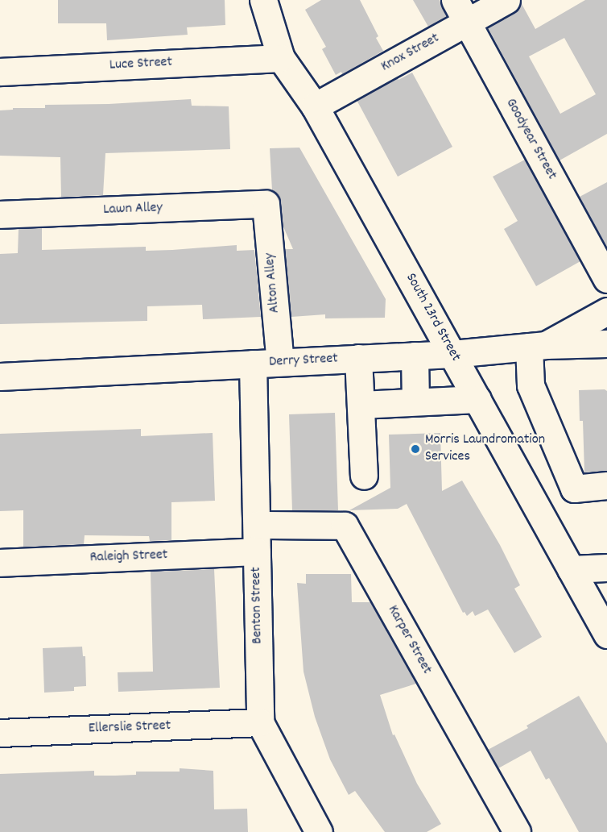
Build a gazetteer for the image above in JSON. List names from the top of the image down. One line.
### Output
{"streets":{"street":["Knox Street","Luce Street","Goodyear Street","Lawn Alley","Alton Alley","South 23rd Street","Derry Street","Raleigh Street","Benton Street","Karper Street","Ellerslie Street"]},"crossings":[["Knox Street","Goodyear Street"],["Knox Street","South 23rd Street"],["Luce Street","South 23rd Street"],["Lawn Alley","Alton Alley"],["Alton Alley","Derry Street"],["South 23rd Street","Derry Street"],["Derry Street","Benton Street"],["Raleigh Street","Benton Street"],["Benton Street","Karper Street"],["Benton Street","Ellerslie Street"]],"places":["Morris Laundromation Services"]}
